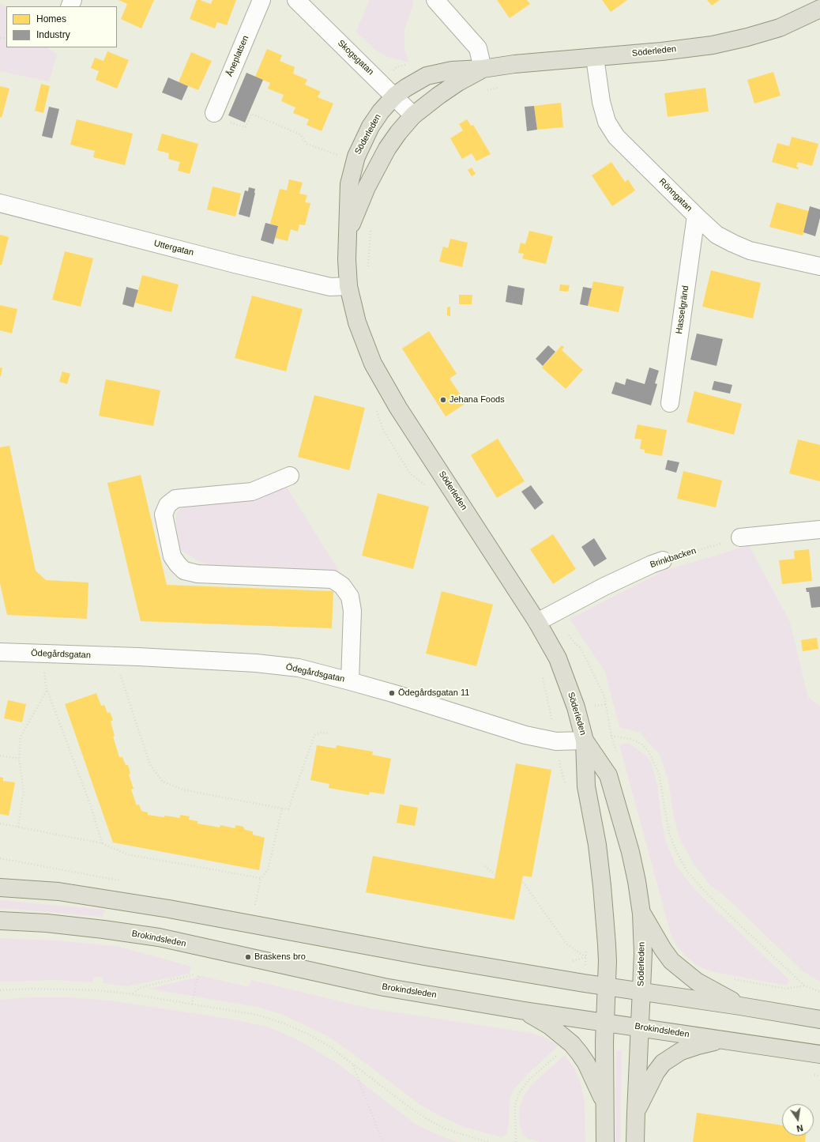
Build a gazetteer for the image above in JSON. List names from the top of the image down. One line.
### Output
{"streets":{"main road":["Söderleden","Brokindsleden"],"street":["Åneplatsen","Skogsgatan","Rönngatan","Uttergatan","Hasselgränd","Brinkbacken","Ödegårdsgatan"]},"crossings":[["Söderleden","Skogsgatan"],["Söderleden","Rönngatan"],["Söderleden","Uttergatan"],["Söderleden","Brinkbacken"],["Söderleden","Ödegårdsgatan"],["Söderleden","Brokindsleden"],["Rönngatan","Hasselgränd"]],"places":["Jehana Foods","Ödegårdsgatan 11","Braskens bro"],"legend":["Homes","Industry"],"north":"bottom"}
